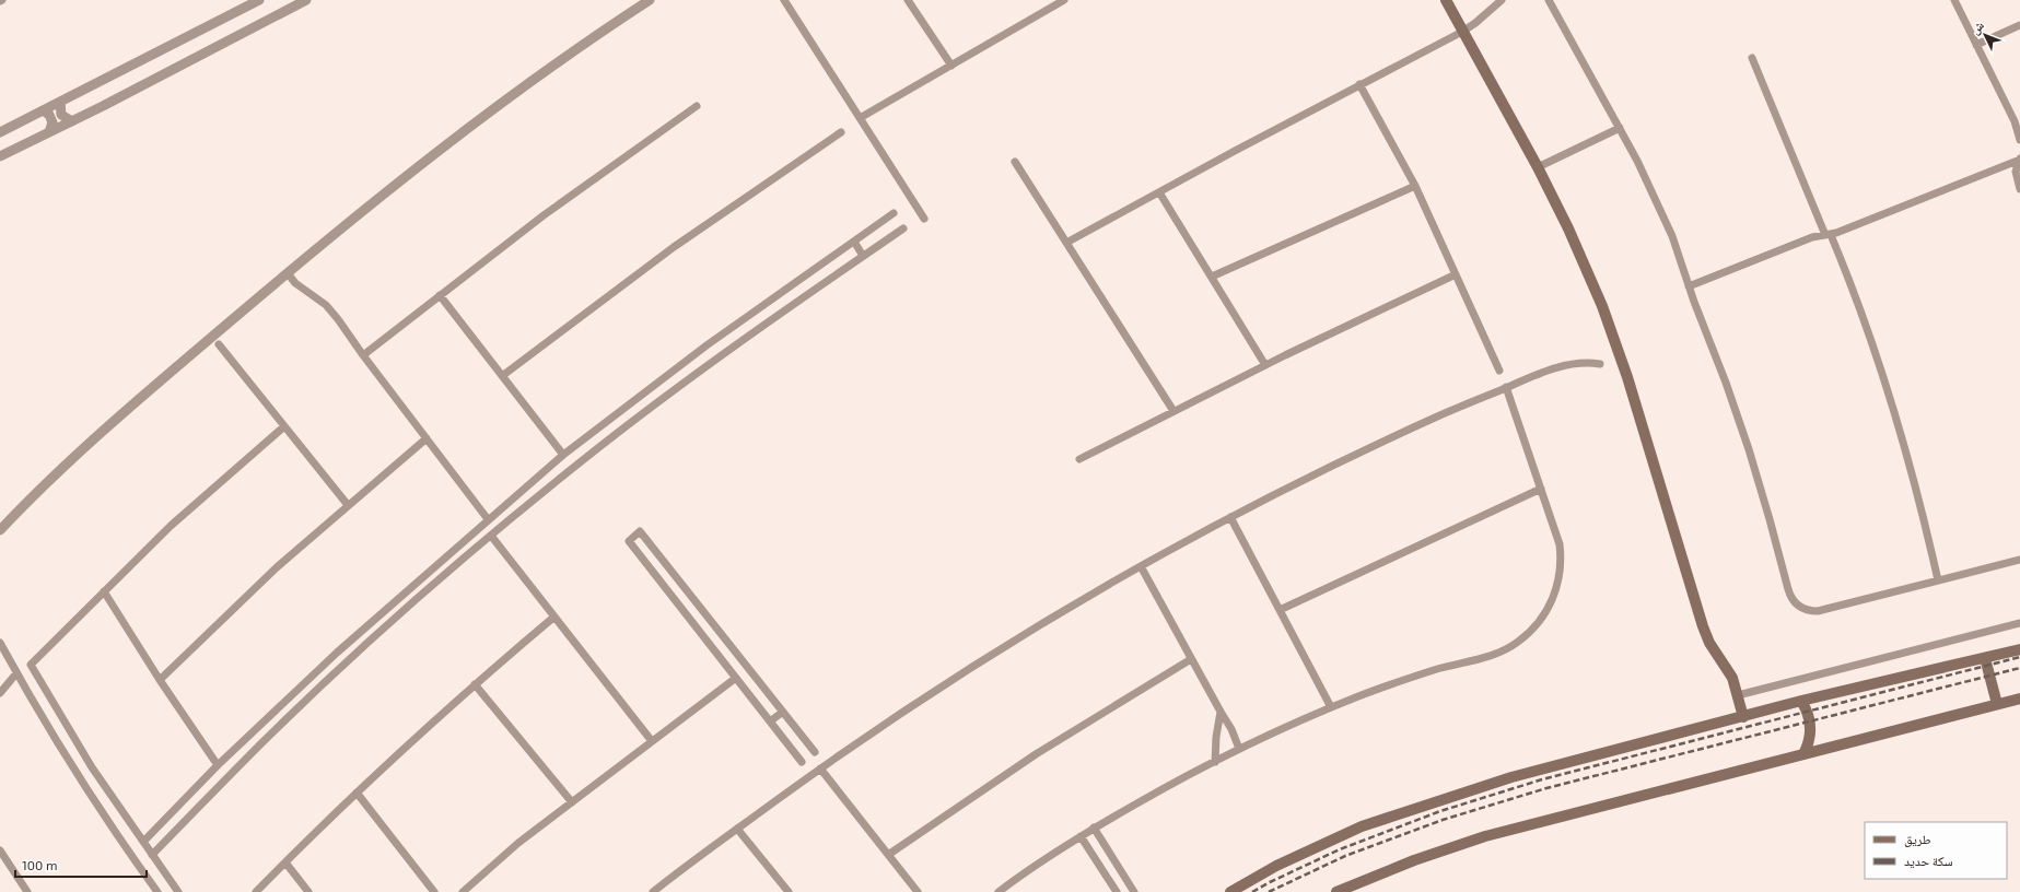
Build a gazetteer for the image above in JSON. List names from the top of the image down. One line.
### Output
{"legend":["طريق","سكة حديد"],"scale_bar":"100 m","north":"top left"}
